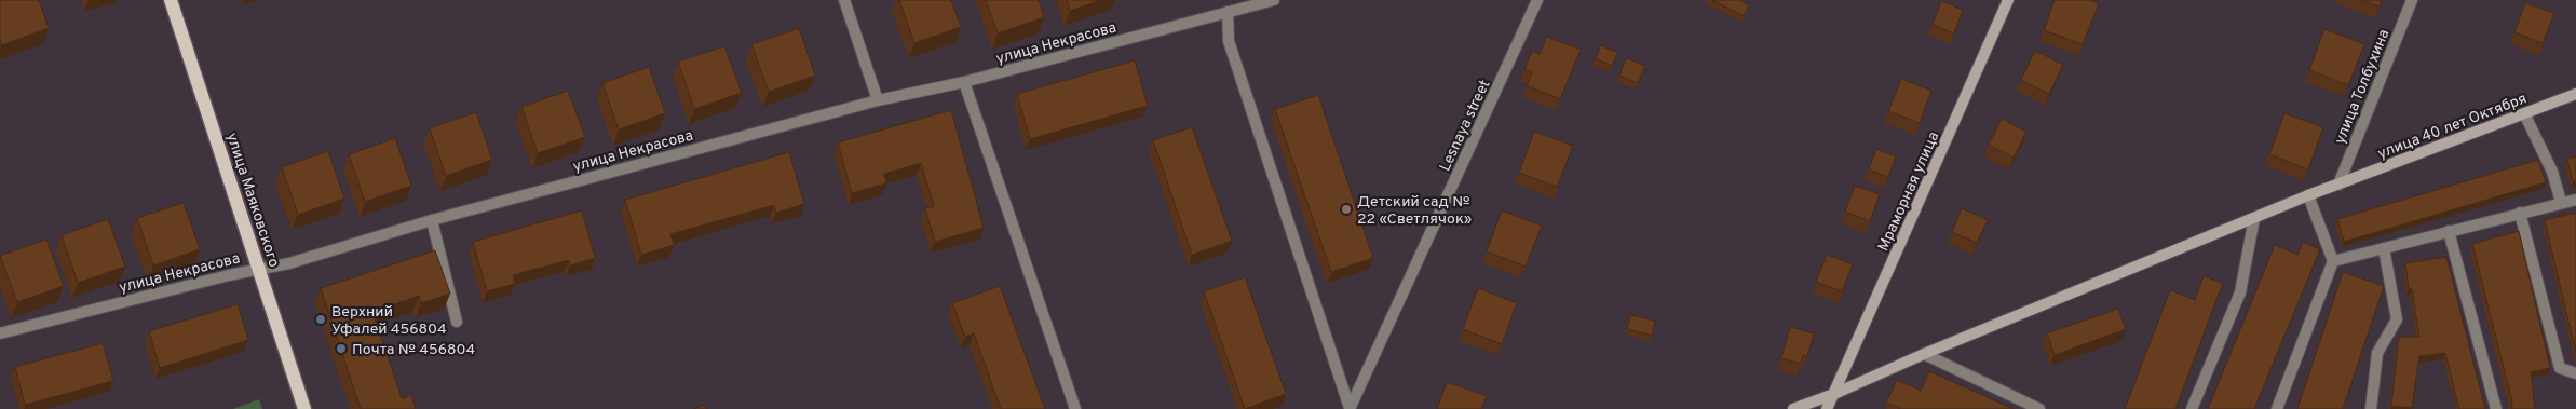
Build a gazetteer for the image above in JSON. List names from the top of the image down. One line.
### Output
{"streets":{"main road":["улица Маяковского"],"street":["улица Некрасова","улица Толбухина","Lesnaya street","улица 40 лет Октября","Мраморная улица"]},"crossings":[["улица Некрасова","улица Маяковского"],["улица Толбухина","улица 40 лет Октября"],["улица 40 лет Октября","Мраморная улица"]],"places":["Детский сад № 22 «Светлячок»","Верхний Уфалей 456804","Почта № 456804"]}
